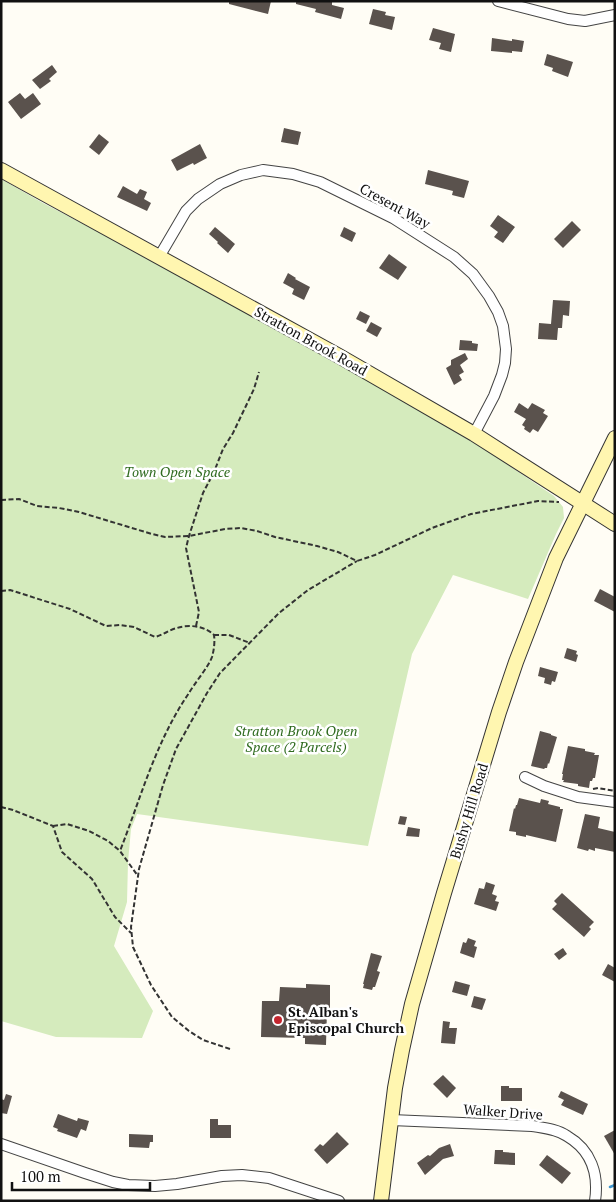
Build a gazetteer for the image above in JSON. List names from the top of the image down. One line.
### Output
{"streets":{"main road":["Stratton Brook Road","Bushy Hill Road"],"street":["Cresent Way","Walker Drive"]},"crossings":[["Cresent Way","Stratton Brook Road"],["Stratton Brook Road","Bushy Hill Road"],["Bushy Hill Road","Walker Drive"]],"parks":["Town Open Space","Stratton Brook Open Space (2 Parcels)"],"places":["St. Alban's Episcopal Church"],"scale_bar":"100 m"}
